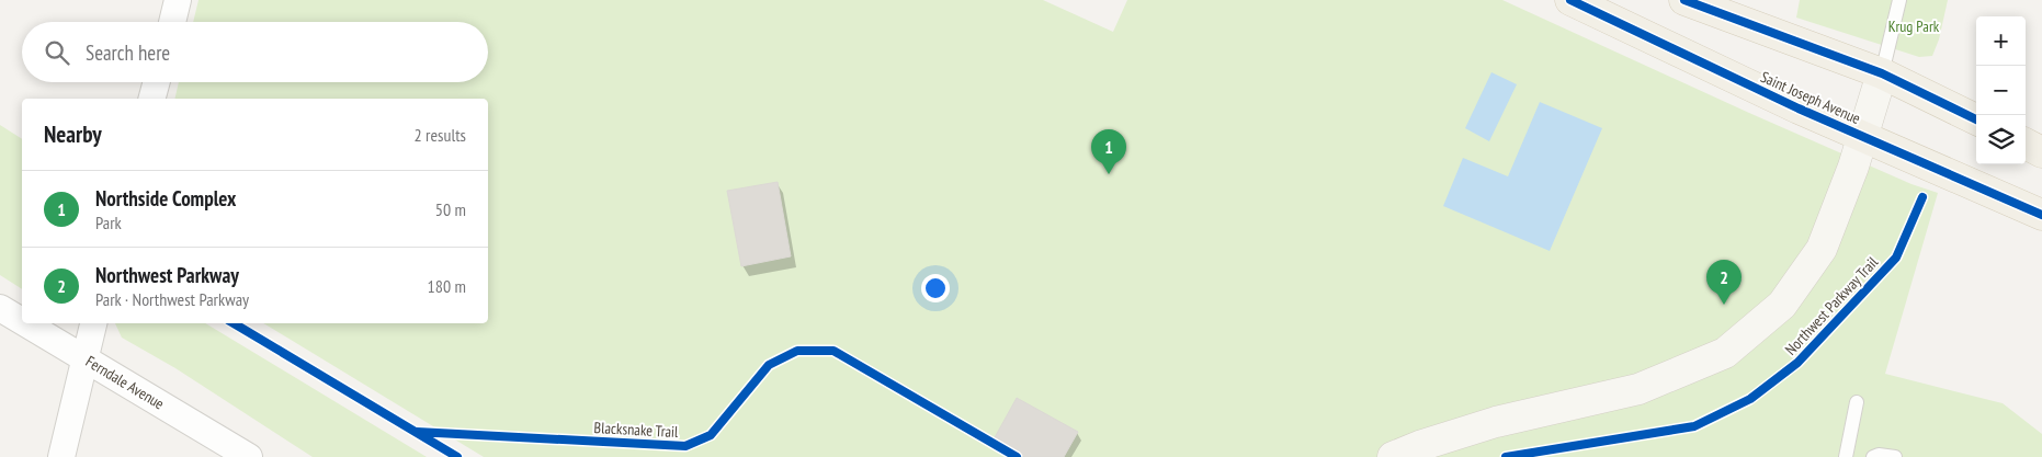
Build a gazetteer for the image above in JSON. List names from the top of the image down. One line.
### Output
{"streets":{"main road":["Saint Joseph Avenue"],"street":["Ferndale Avenue"],"cycle path":["Northwest Parkway Trail","Blacksnake Trail"]},"parks":["Krug Park"],"page":{"map_buttons":["+","−"],"search":"Search here","heading":["Nearby","2 results"],"pins":["1","2"],"list":[{"mark":"1","name":"Northside Complex","note":"Park","value":"50 m"},{"mark":"2","name":"Northwest Parkway","note":"Park · Northwest Parkway","value":"180 m"}]}}
